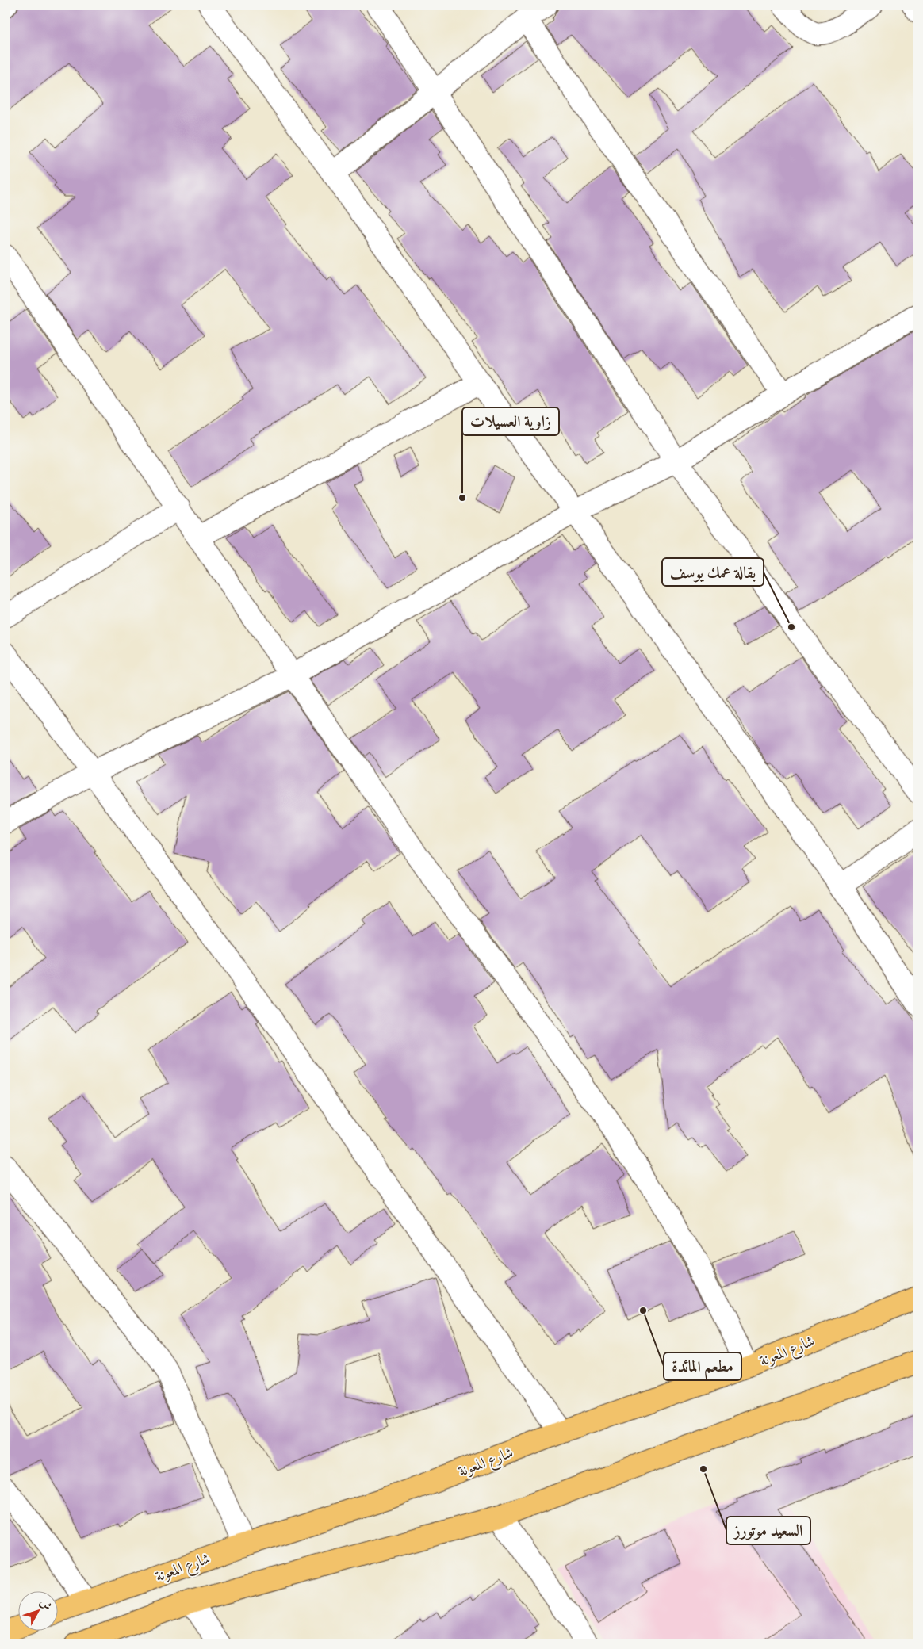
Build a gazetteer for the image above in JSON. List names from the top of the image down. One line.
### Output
{"streets":{"highway":["شارع المعونة"]},"places":["زاوية العسيلات","بقالة عمك يوسف","مطعم المائدة","السعيد موتورز"],"north":"top right"}
